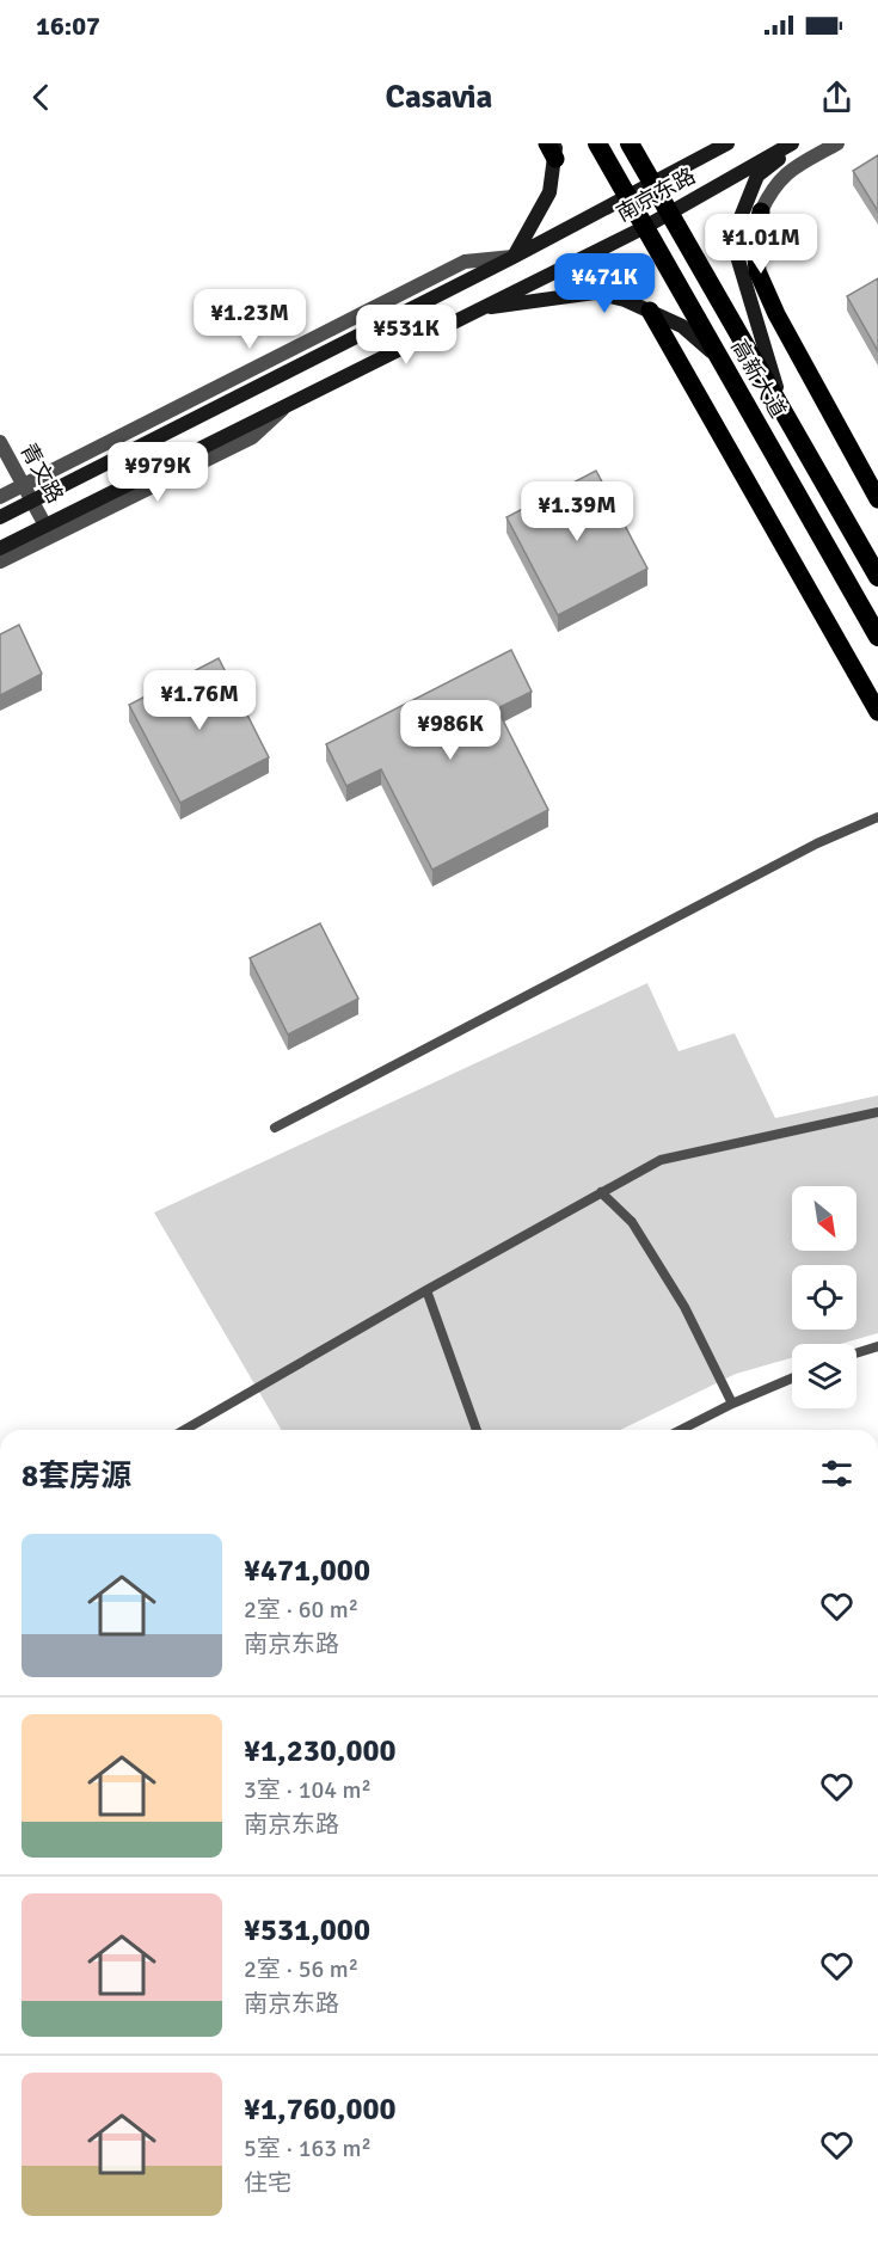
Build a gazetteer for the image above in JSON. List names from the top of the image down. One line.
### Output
{"streets":{"highway":["高新大道"],"main road":["南京东路"],"street":["青文路"]},"crossings":[["南京东路","高新大道"],["南京东路","青文路"]],"north":"bottom right","page":{"status":"16:07","header":"Casavia","price":["¥1.01M","¥471K","¥1.23M","¥531K","¥979K","¥1.39M","¥1.76M","¥986K"],"heading":"8套房源","list":[{"name":"¥471,000","note":"2室 · 60 m² · 南京东路"},{"name":"¥1,230,000","note":"3室 · 104 m² · 南京东路"},{"name":"¥531,000","note":"2室 · 56 m² · 南京东路"},{"name":"¥1,760,000","note":"5室 · 163 m² · 住宅"}]}}
